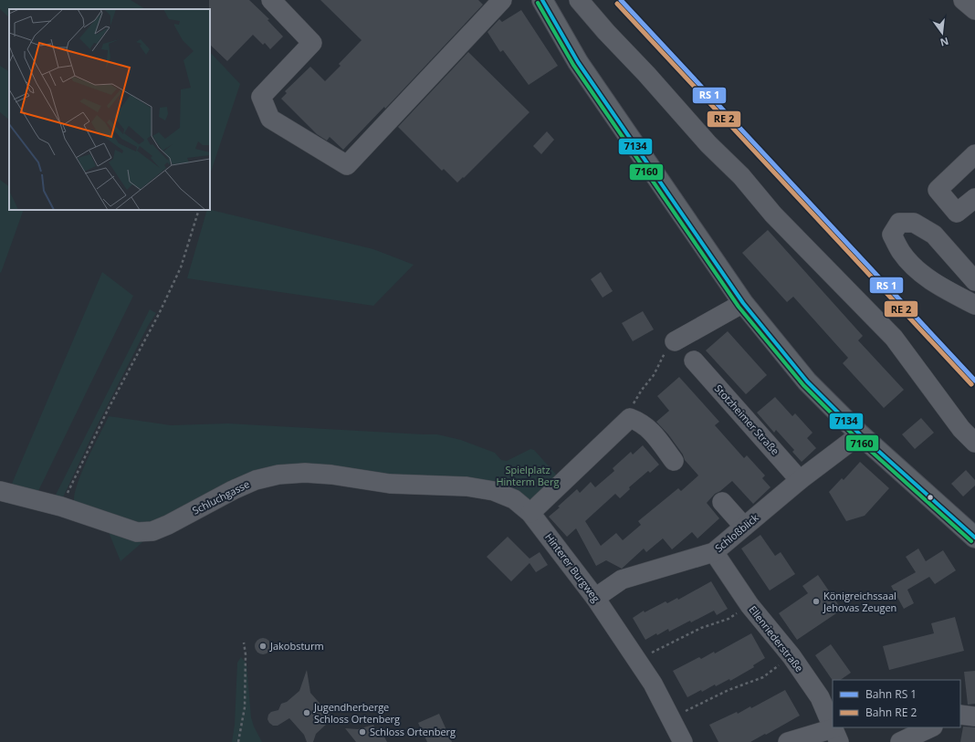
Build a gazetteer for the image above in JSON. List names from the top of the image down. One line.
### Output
{"streets":{"street":["Stotzheimer Straße","Schluchgasse","Schloßblick","Hinterer Burgweg","Ellenriederstraße"]},"crossings":[["Stotzheimer Straße","Schloßblick"],["Schluchgasse","Hinterer Burgweg"],["Schloßblick","Hinterer Burgweg"],["Schloßblick","Ellenriederstraße"]],"parks":["Spielplatz Hinterm Berg"],"places":["Königreichssaal Jehovas Zeugen","Jakobsturm","Jugendherberge Schloss Ortenberg","Schloss Ortenberg"],"lines":["transit line 7134","transit line 7160"],"legend":["Bahn RS 1","Bahn RE 2"],"north":"bottom"}
